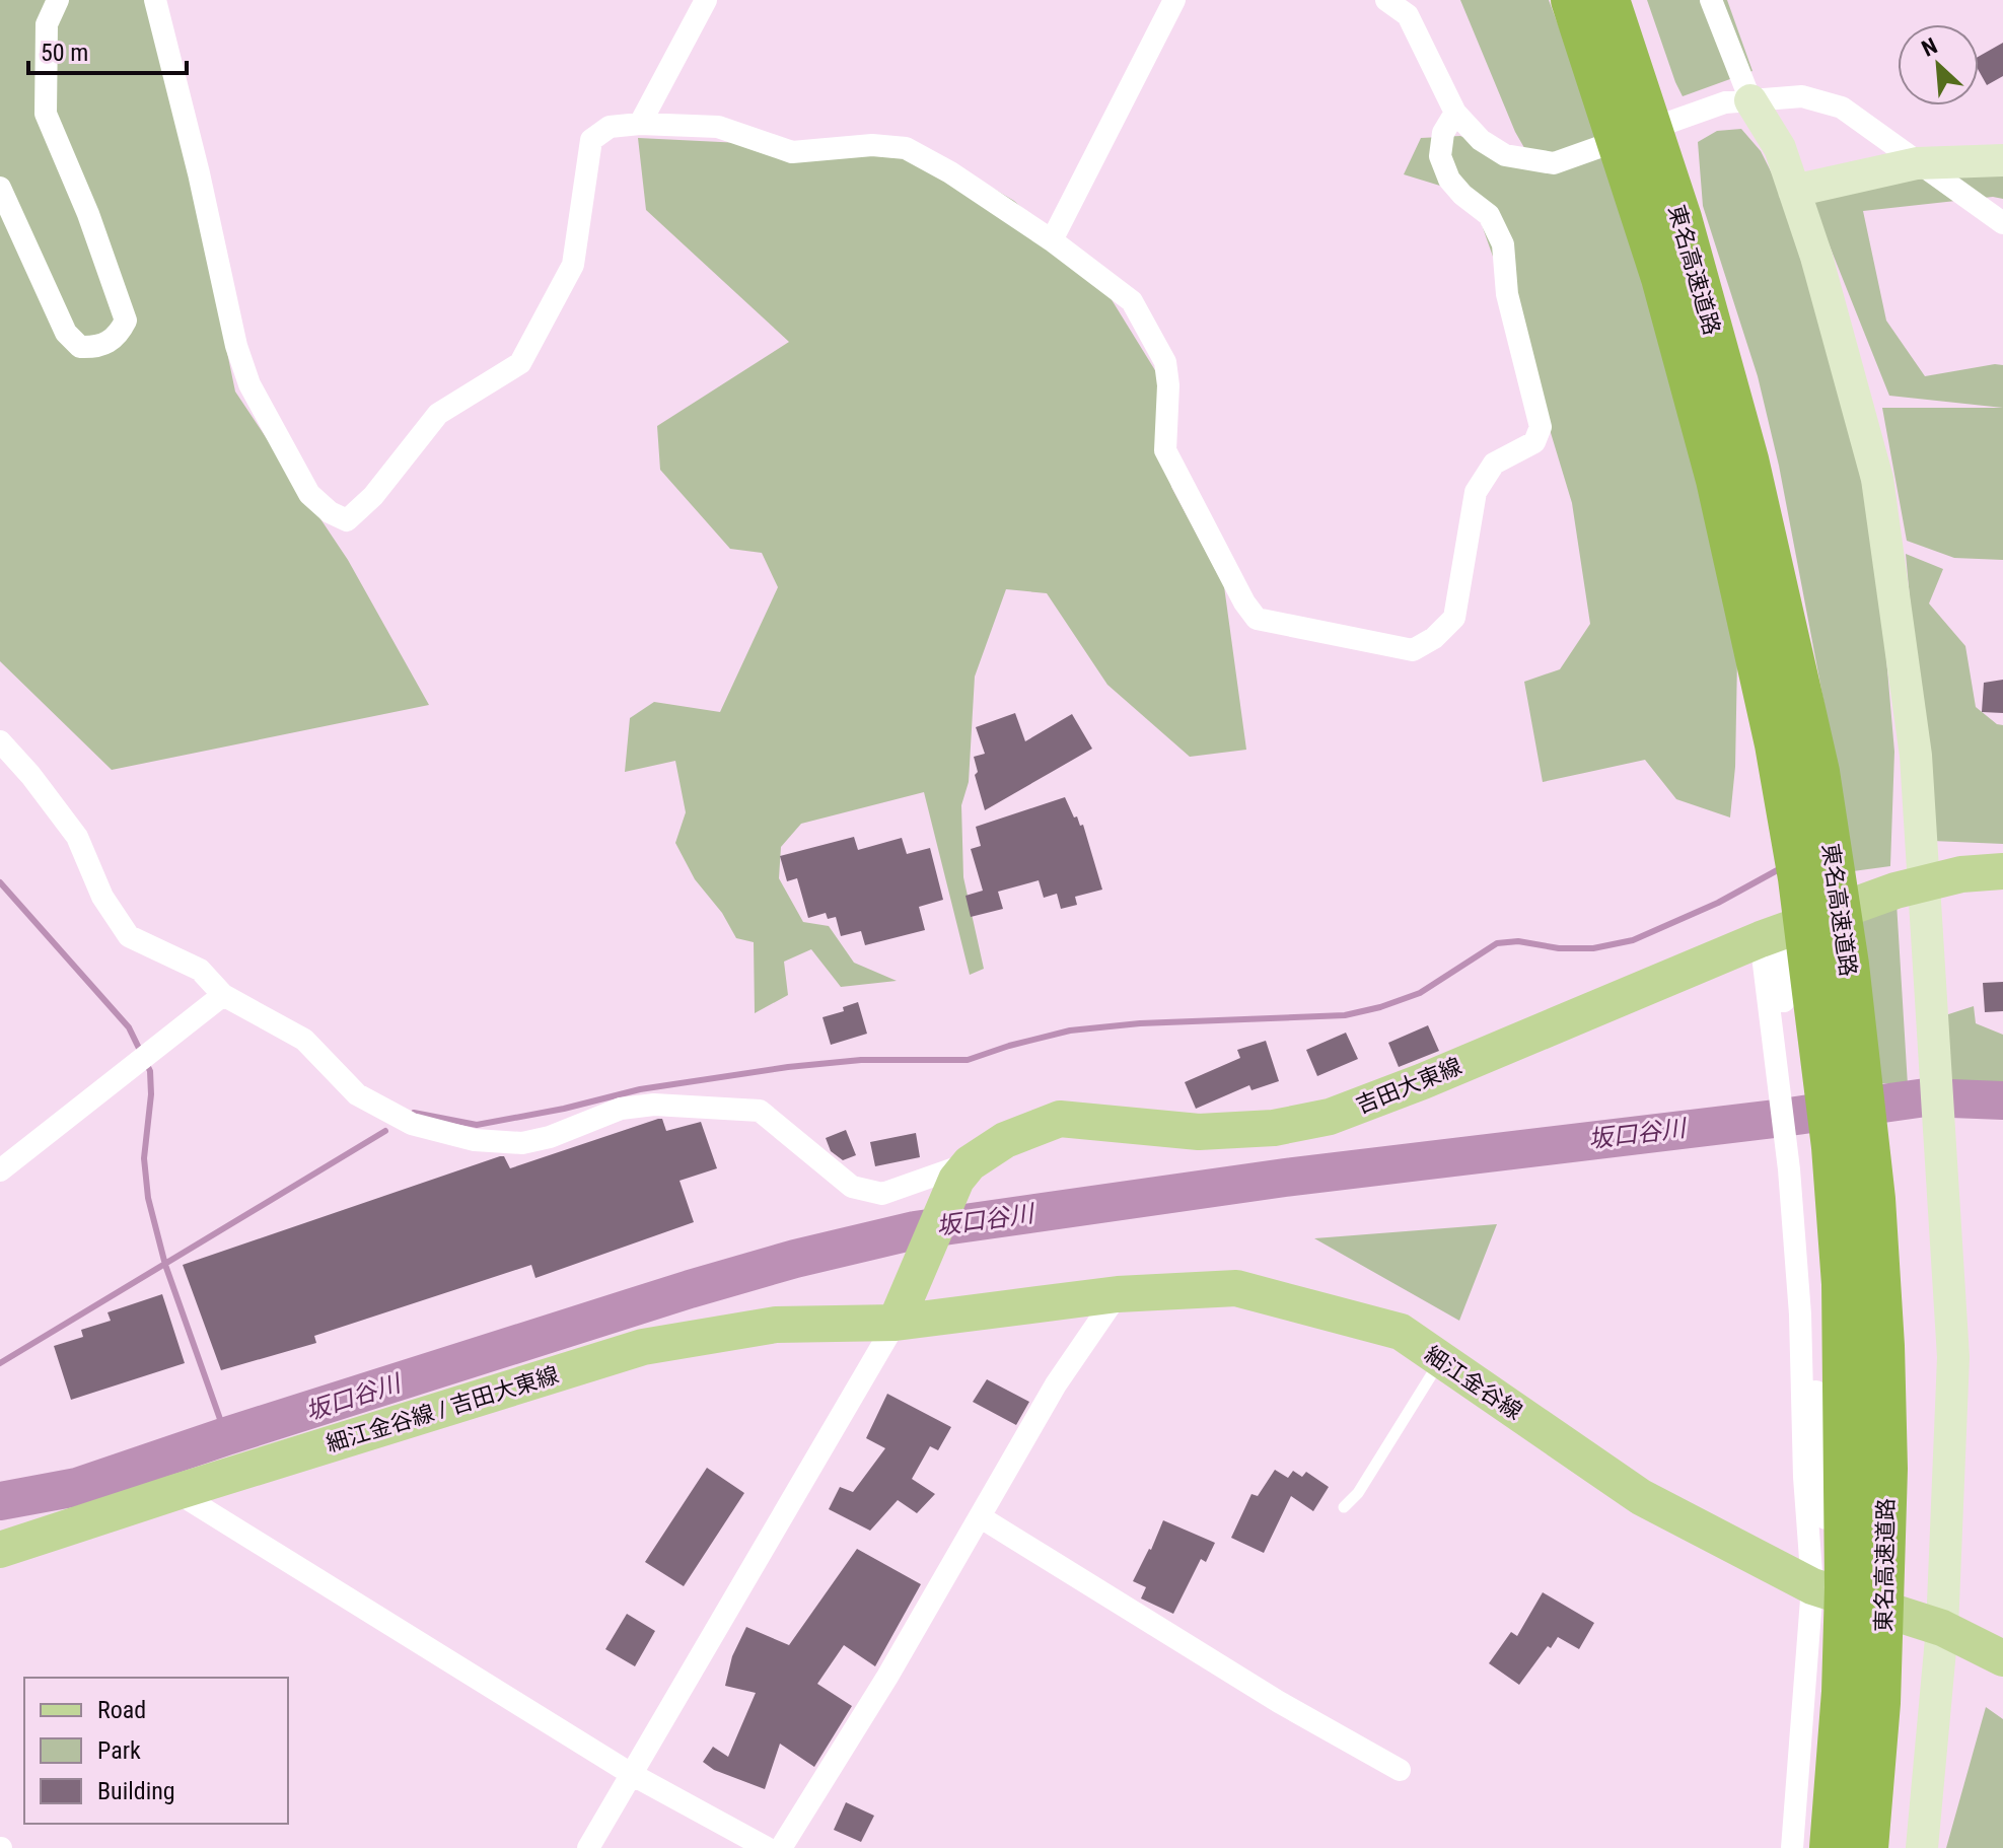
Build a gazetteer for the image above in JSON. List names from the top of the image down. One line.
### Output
{"streets":{"highway":["東名高速道路"],"main road":["吉田大東線","細江金谷線","細江金谷線 / 吉田大東線"]},"crossings":[["細江金谷線","細江金谷線 / 吉田大東線"]],"water":["坂口谷川"],"legend":["Road","Park","Building"],"scale_bar":"50 m","north":"top left"}
